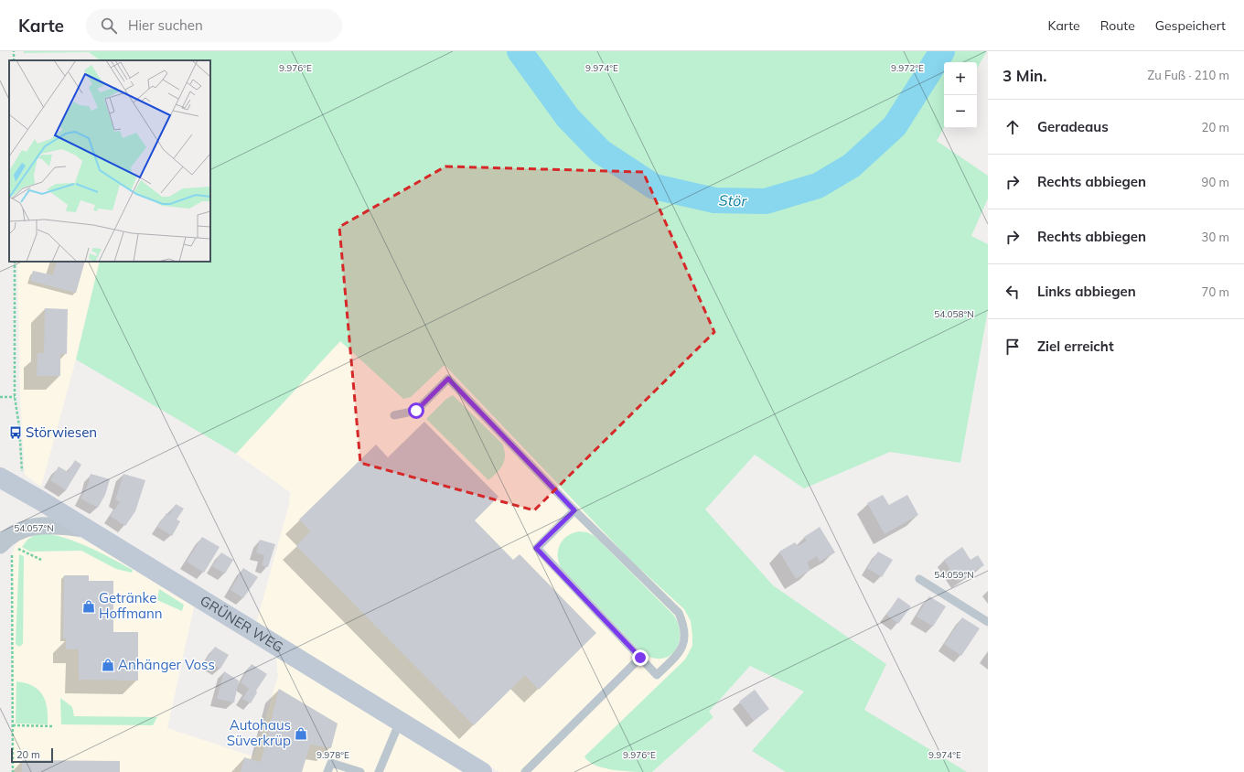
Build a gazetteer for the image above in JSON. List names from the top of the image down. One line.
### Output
{"streets":{"street":["GRÜNER WEG"]},"water":["Stör"],"places":{"bus stop":["Störwiesen"],"shop":["Getränke Hoffmann","Anhänger Voss","Autohaus Süverkrüp"]},"scale_bar":"20 m","page":{"header":"Karte","search":"Hier suchen","nav":["Karte","Route","Gespeichert"],"heading":["3 Min.","Zu Fuß · 210 m"],"map_buttons":["+","−"],"list":[["Geradeaus","20 m"],["Rechts abbiegen","90 m"],["Rechts abbiegen","30 m"],["Links abbiegen","70 m"],"Ziel erreicht"],"scale":"20 m"},"coordinates":["9.976°E","9.974°E","9.972°E","54.058°N","54.057°N","54.059°N","9.978°E"]}
